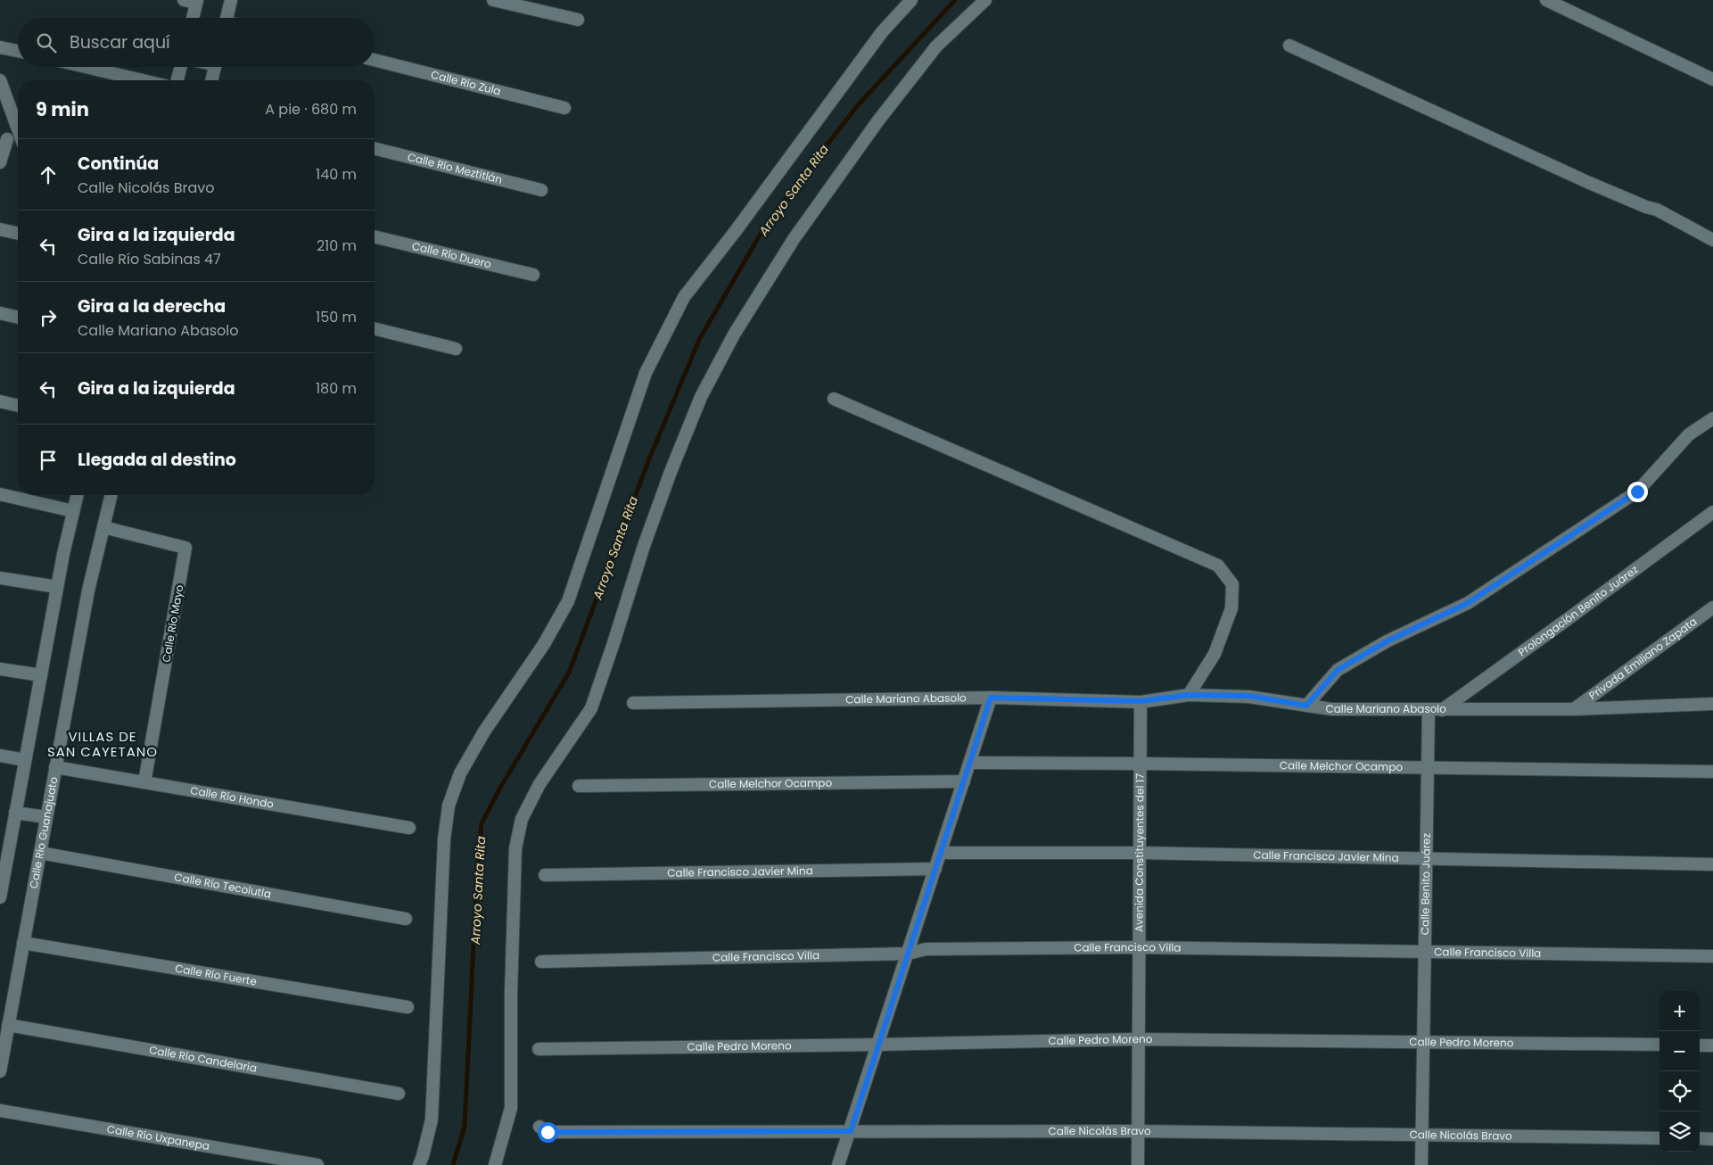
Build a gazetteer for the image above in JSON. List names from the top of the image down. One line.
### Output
{"streets":{"street":["Calle Río Zula","Calle Río Meztitlán","Calle Río Duero","Prolongación Benito Juárez","Calle Río Mayo","Privada Emiliano Zapata","Calle Mariano Abasolo","Calle Melchor Ocampo","Calle Río Hondo","Calle Río Guanajuato","Avenida Constituyentes del 17","Calle Francisco Javier Mina","Calle Benito Juárez","Calle Río Tecolutla","Calle Francisco Villa","Calle Río Fuerte","Calle Pedro Moreno","Calle Río Candelaria","Calle Nicolás Bravo","Calle Río Uxpanepa"]},"crossings":[["Prolongación Benito Juárez","Calle Mariano Abasolo"],["Calle Río Mayo","Calle Río Hondo"],["Calle Río Mayo","Calle Río Guanajuato"],["Privada Emiliano Zapata","Calle Mariano Abasolo"],["Calle Mariano Abasolo","Avenida Constituyentes del 17"],["Calle Mariano Abasolo","Calle Benito Juárez"],["Calle Melchor Ocampo","Avenida Constituyentes del 17"],["Calle Melchor Ocampo","Calle Benito Juárez"],["Calle Río Hondo","Calle Río Guanajuato"],["Calle Río Guanajuato","Calle Río Tecolutla"],["Calle Río Guanajuato","Calle Río Fuerte"],["Calle Río Guanajuato","Calle Río Candelaria"],["Avenida Constituyentes del 17","Calle Francisco Javier Mina"],["Avenida Constituyentes del 17","Calle Francisco Villa"],["Avenida Constituyentes del 17","Calle Pedro Moreno"],["Avenida Constituyentes del 17","Calle Nicolás Bravo"],["Calle Francisco Javier Mina","Calle Benito Juárez"],["Calle Benito Juárez","Calle Francisco Villa"],["Calle Benito Juárez","Calle Pedro Moreno"],["Calle Benito Juárez","Calle Nicolás Bravo"]],"districts":["VILLAS DE SAN CAYETANO"],"water":["Arroyo Santa Rita"],"page":{"search":"Buscar aquí","heading":["9 min","A pie · 680 m"],"list":[["Continúa","Calle Nicolás Bravo","140 m"],["Gira a la izquierda","Calle Río Sabinas 47","210 m"],["Gira a la derecha","Calle Mariano Abasolo","150 m"],["Gira a la izquierda","180 m"],"Llegada al destino"],"map_buttons":["+","−"]}}
